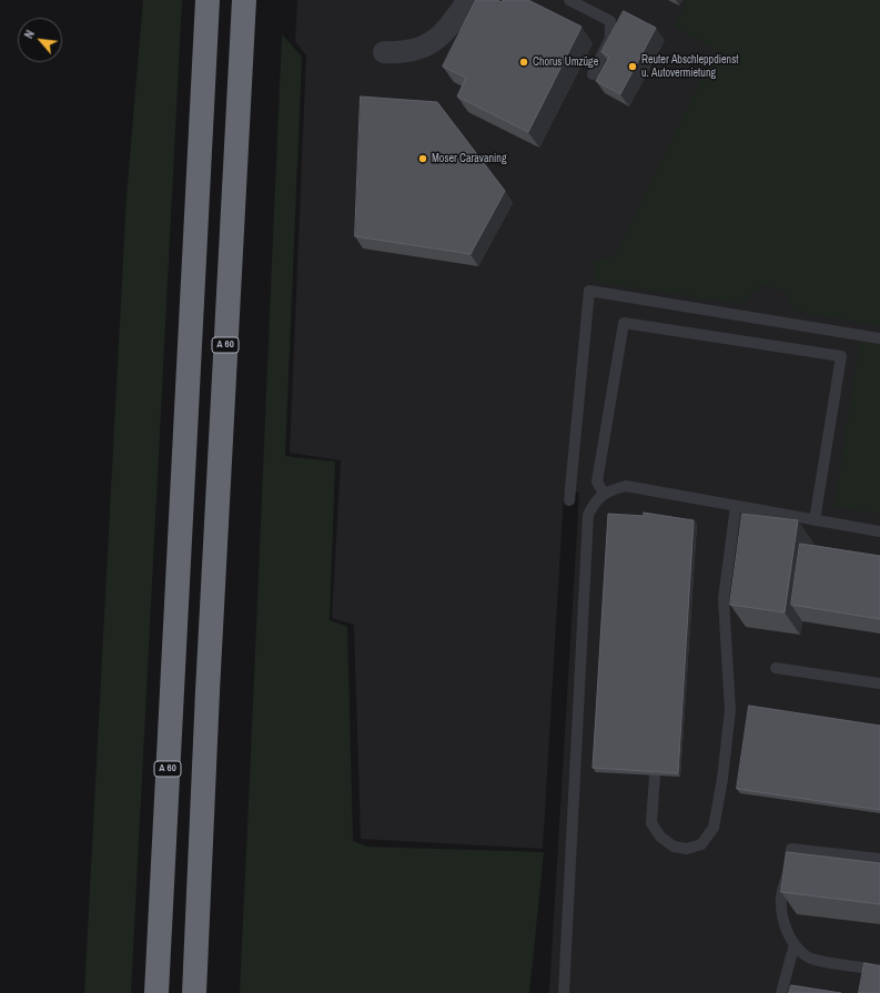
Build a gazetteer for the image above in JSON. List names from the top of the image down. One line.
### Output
{"streets":{"highway":["A 60"]},"places":["Chorus Umzüge","Reuter Abschleppdienst u. Autovermietung","Moser Caravaning"],"north":"top left"}
